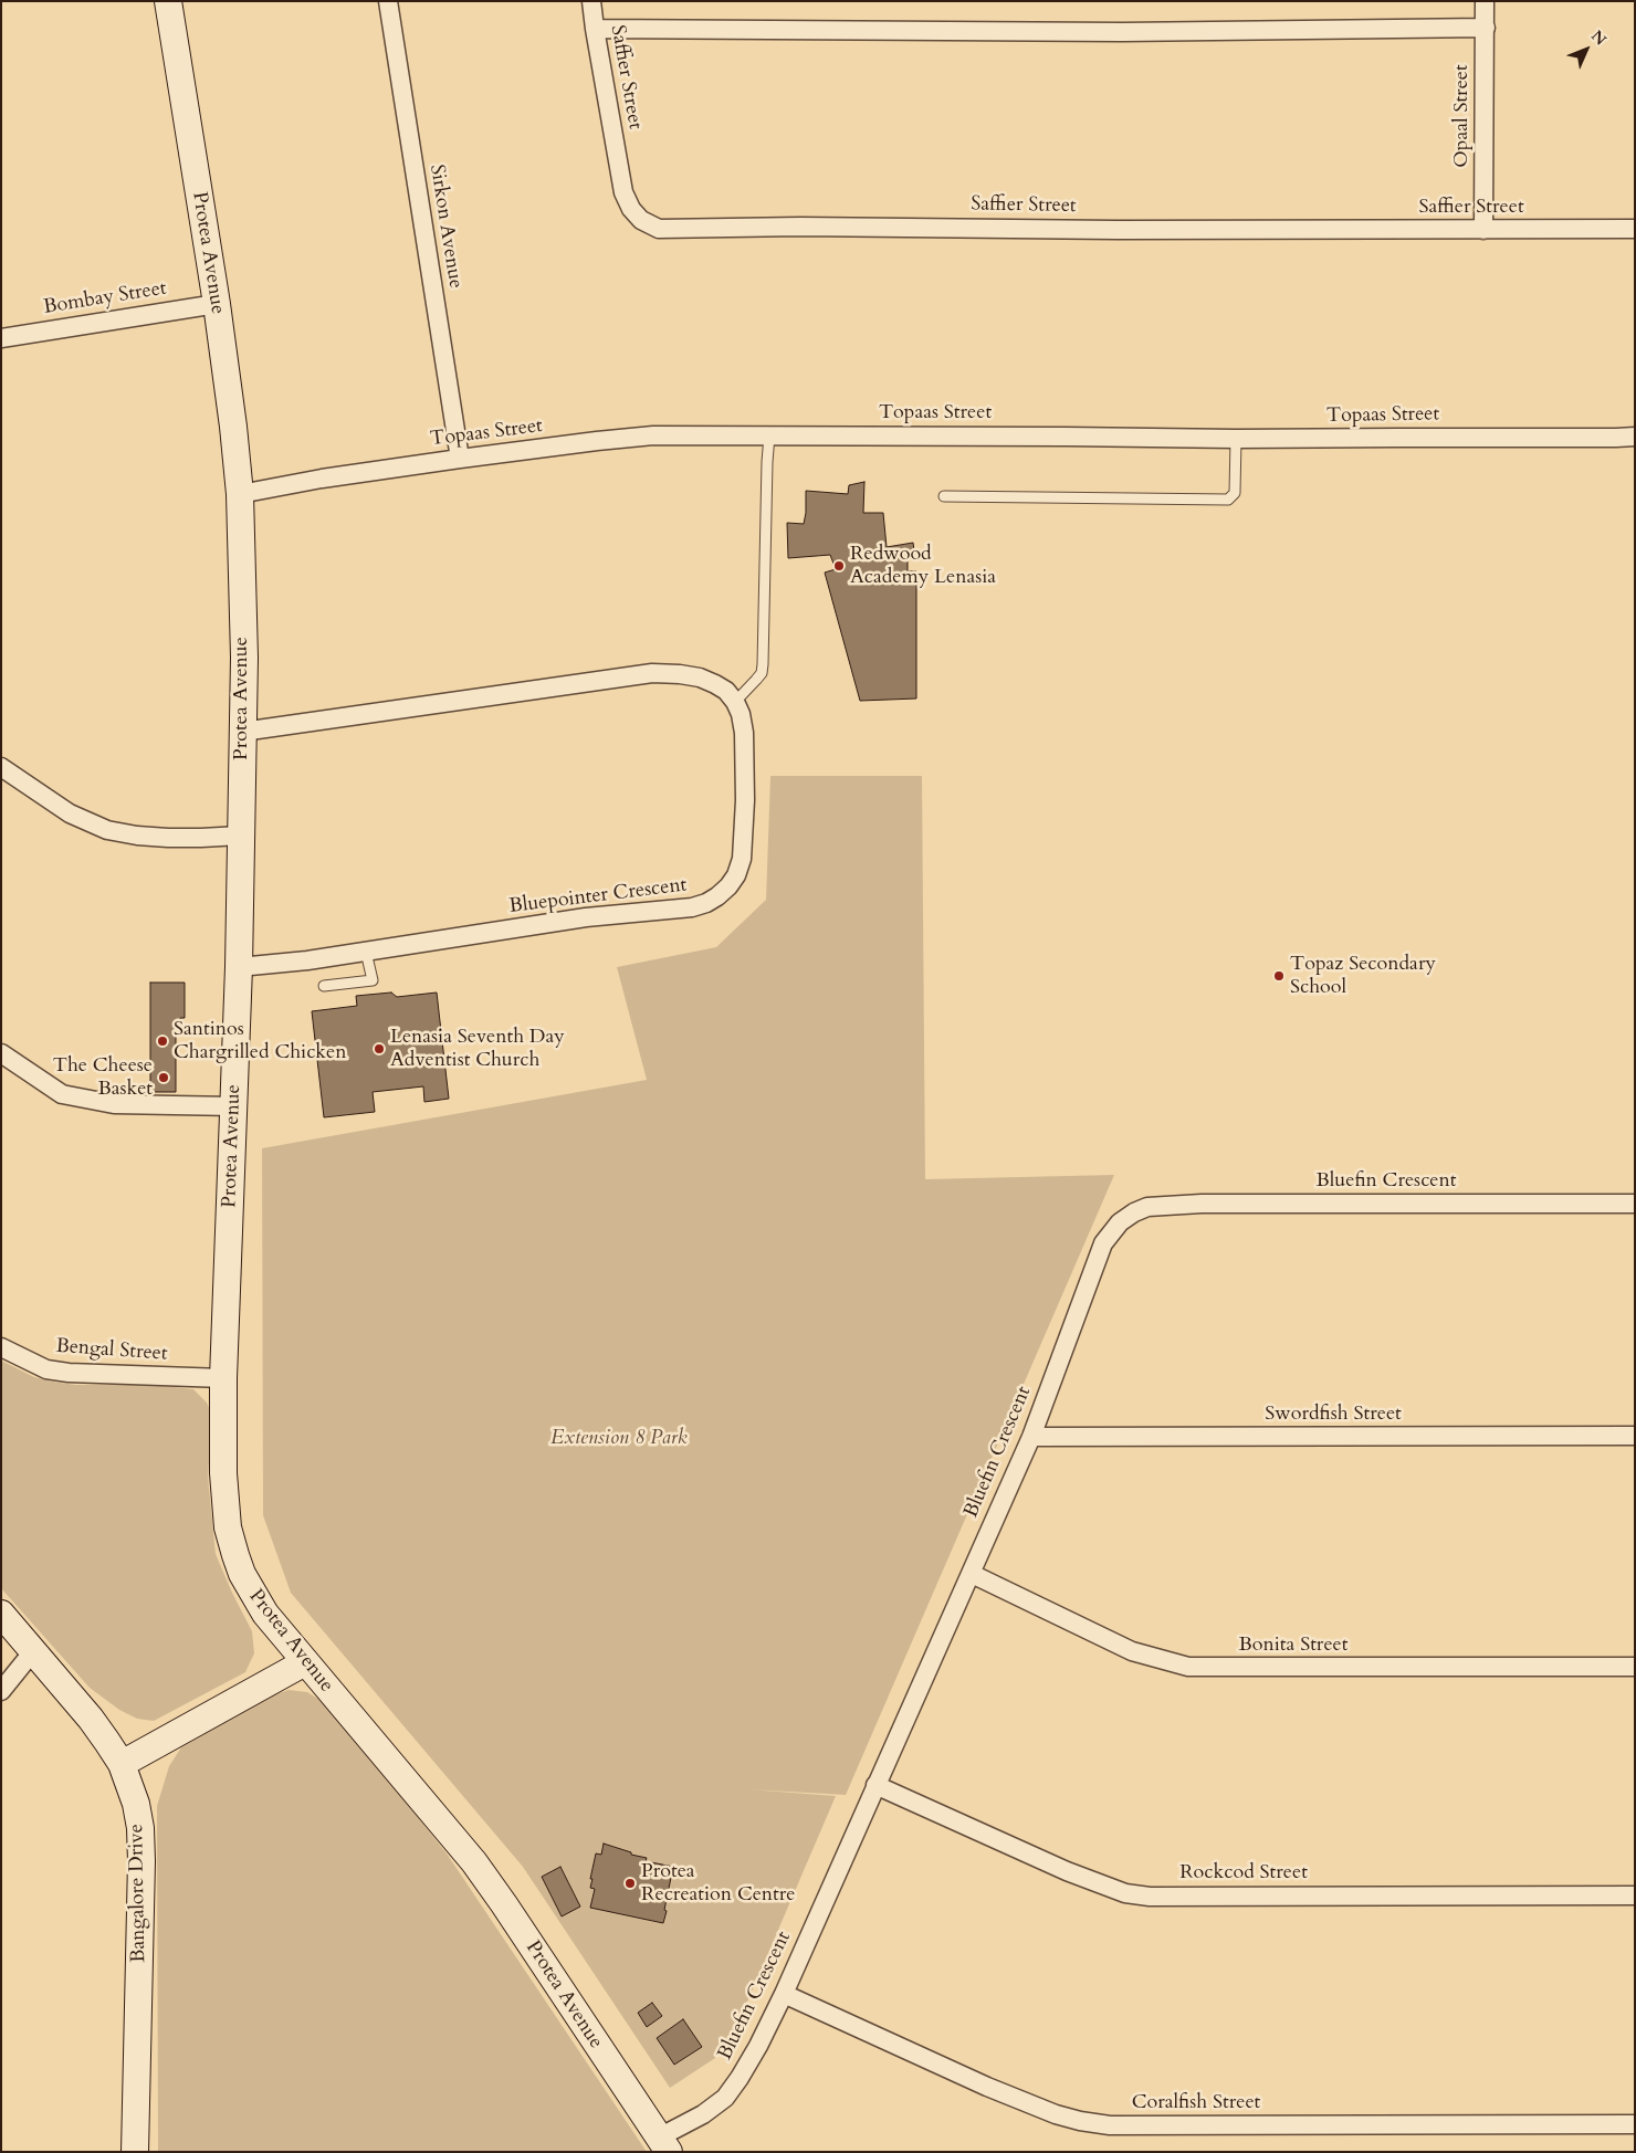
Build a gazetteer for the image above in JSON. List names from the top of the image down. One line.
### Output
{"streets":{"street":["Saffier Street","Opaal Street","Sirkon Avenue","Protea Avenue","Bombay Street","Topaas Street","Bluepointer Crescent","Bluefin Crescent","Bengal Street","Swordfish Street","Bonita Street","Rockcod Street","Bangalore Drive","Coralfish Street"]},"crossings":[["Saffier Street","Opaal Street"],["Sirkon Avenue","Topaas Street"],["Protea Avenue","Bombay Street"],["Protea Avenue","Topaas Street"],["Protea Avenue","Bluepointer Crescent"],["Protea Avenue","Bluefin Crescent"],["Protea Avenue","Bengal Street"],["Bluefin Crescent","Swordfish Street"],["Bluefin Crescent","Bonita Street"],["Bluefin Crescent","Rockcod Street"],["Bluefin Crescent","Coralfish Street"]],"parks":["Extension 8 Park"],"places":["Redwood Academy Lenasia","Topaz Secondary School","Santinos Chargrilled Chicken","Lenasia Seventh Day Adventist Church","The Cheese Basket","Protea Recreation Centre"],"north":"top right"}
